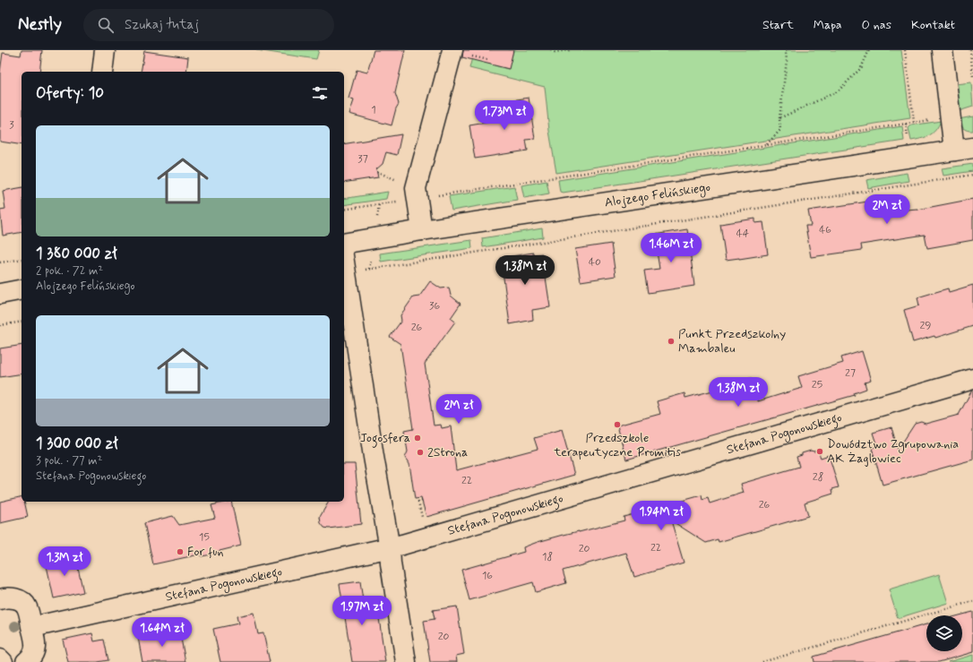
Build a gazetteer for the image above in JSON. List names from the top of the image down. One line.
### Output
{"streets":{"street":["Alojzego Felińskiego","Stefana Pogonowskiego"]},"places":["Punkt Przedszkolny Mambaleu","Przedszkole terapeutyczne Promitis","Jogosfera","Dowództwo Zgrupowania AK Żaglowiec","2Strona","For fun"],"house_numbers":["1","3","37","46","44","40","36","29","26","27","25","28","22","26","15","22","20","18","16","20"],"page":{"header":"Nestly","search":"Szukaj tutaj","nav":["Start","Mapa","O nas","Kontakt"],"heading":"Oferty: 10","price":["1.73M zł","2M zł","1.46M zł","1.38M zł","1.38M zł","2M zł","1.94M zł","1.3M zł","1.97M zł","1.64M zł"],"list":[{"name":"1 380 000 zł","note":"2 pok. · 72 m² · Alojzego Felińskiego"},{"name":"1 300 000 zł","note":"3 pok. · 77 m² · Stefana Pogonowskiego"}]}}
